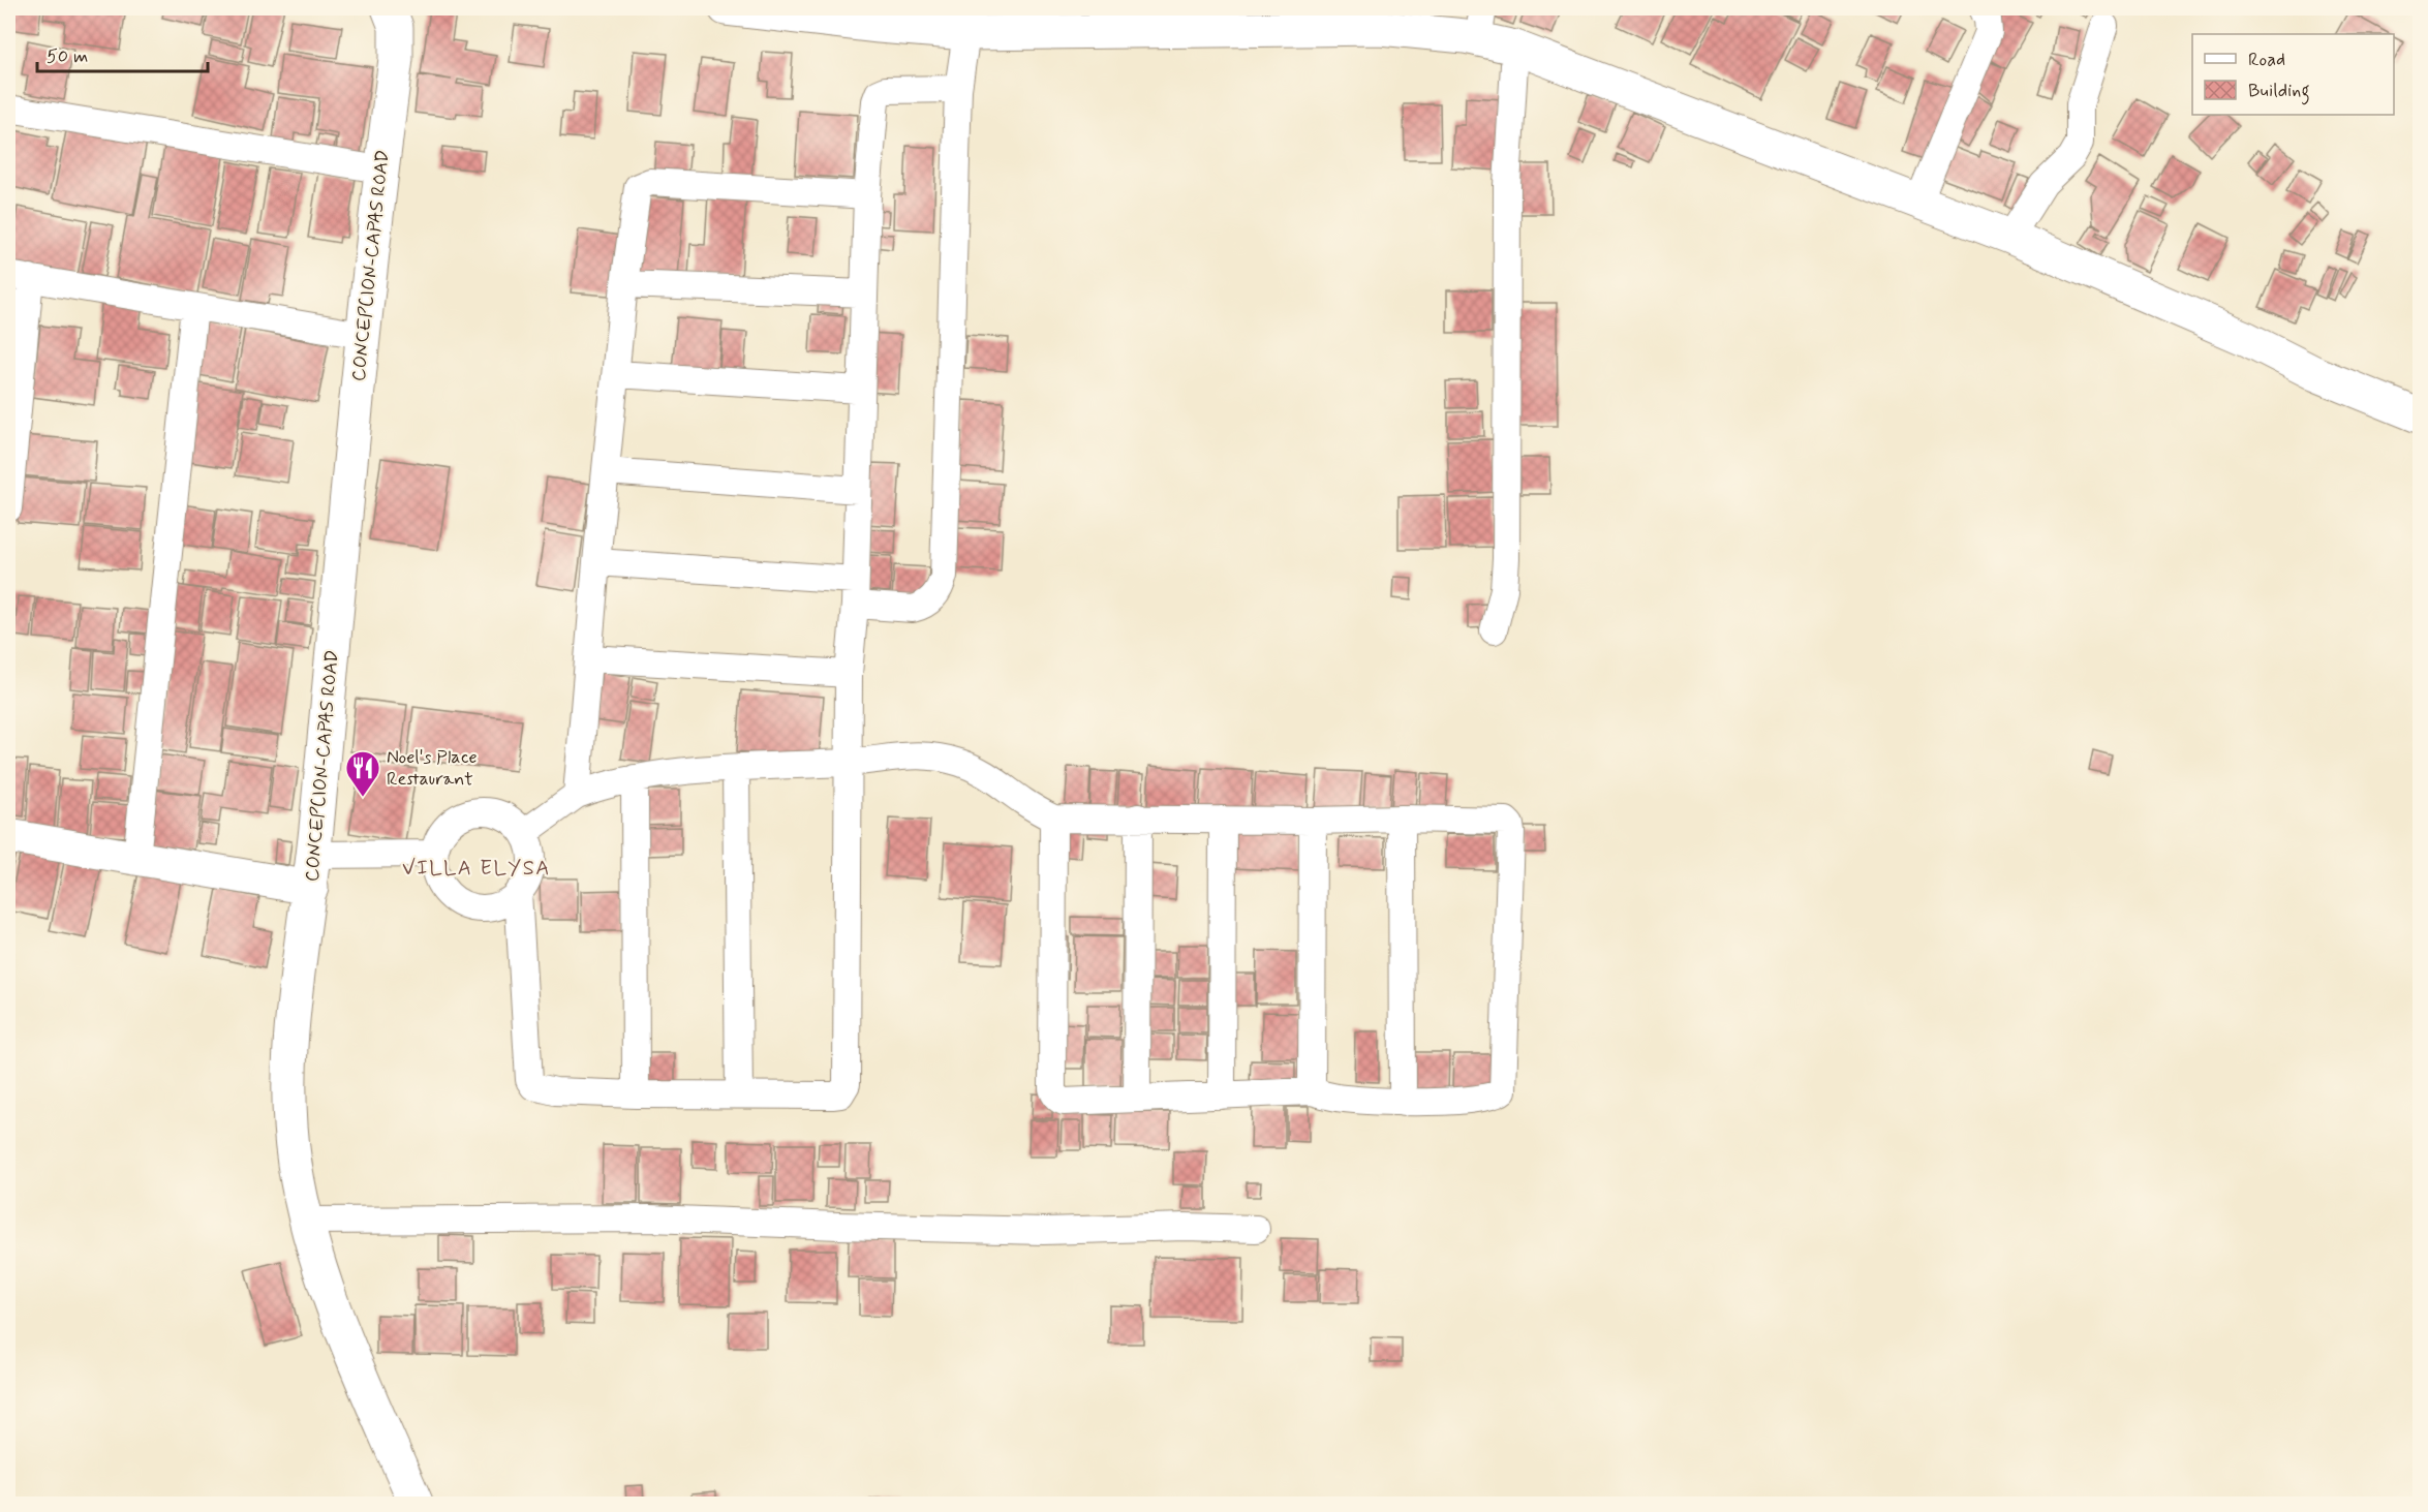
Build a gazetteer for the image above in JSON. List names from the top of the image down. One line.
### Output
{"streets":{"street":["CONCEPCION-CAPAS ROAD"]},"districts":["VILLA ELYSA"],"places":{"restaurant":["Noel's Place Restaurant"]},"legend":["Road","Building"],"scale_bar":"50 m"}
